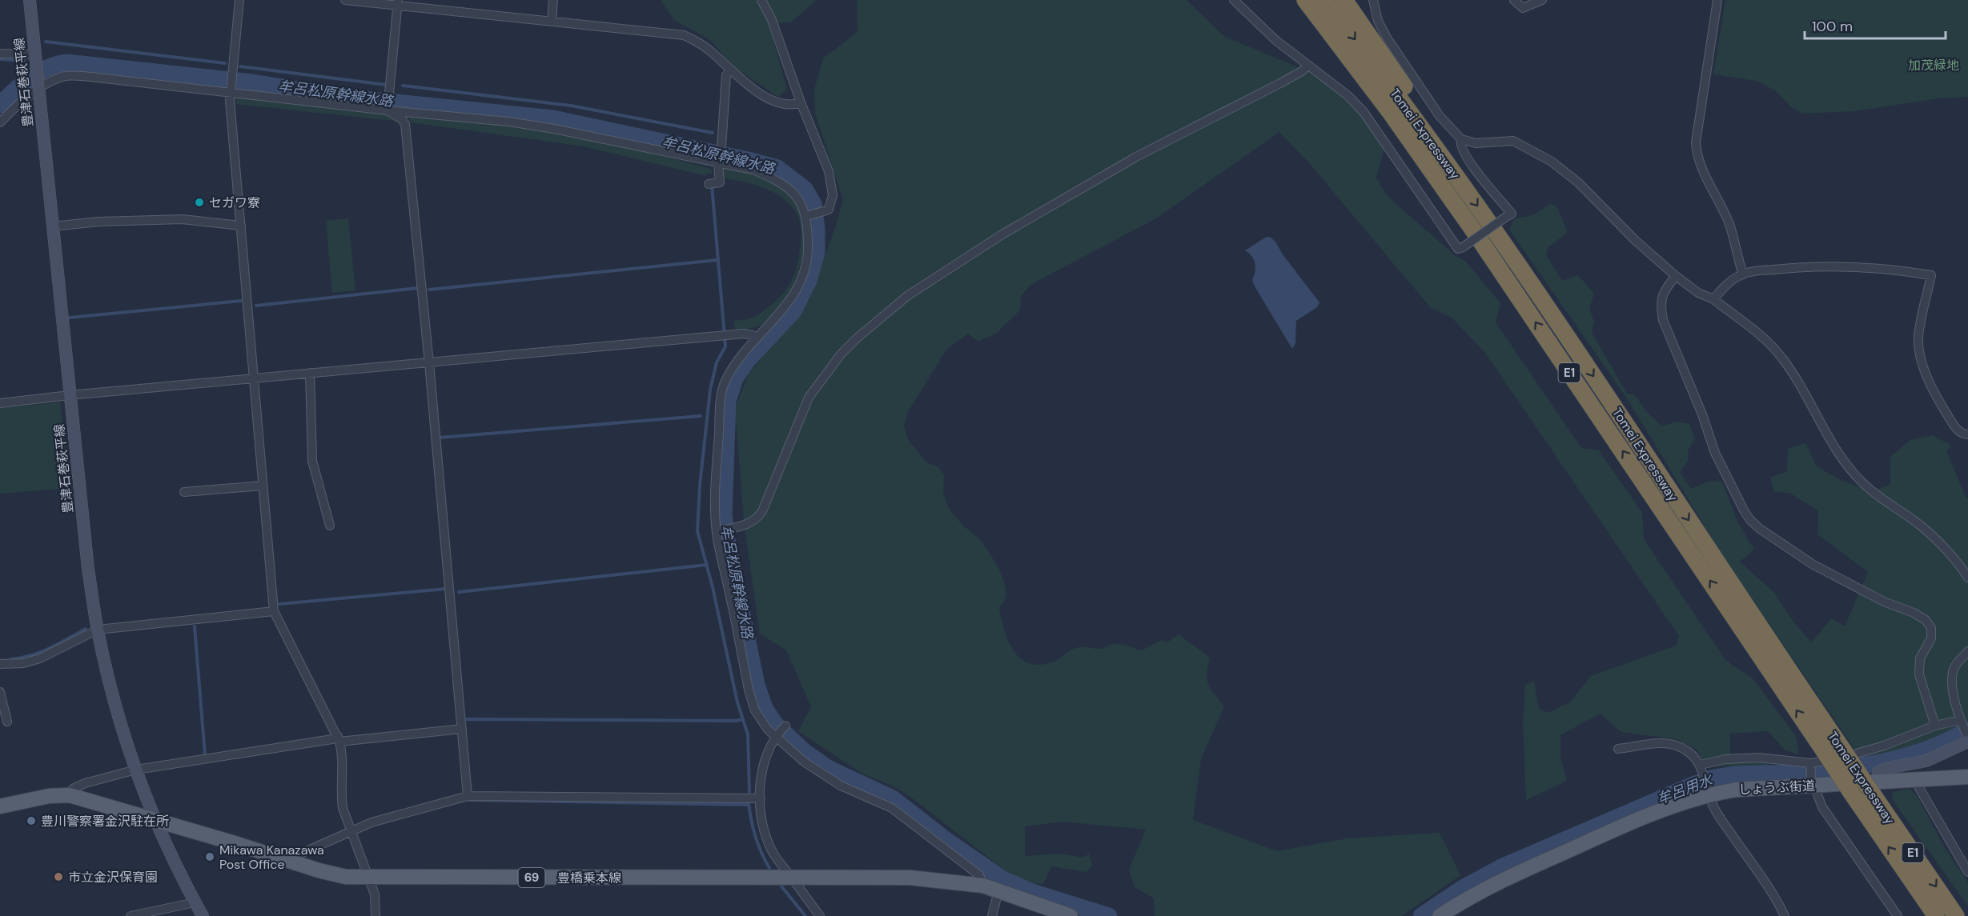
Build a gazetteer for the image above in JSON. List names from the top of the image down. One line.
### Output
{"streets":{"highway":["Tomei Expressway","E1"],"main road":["豊津石巻萩平線","しょうぶ街道","69","豊橋乗本線"]},"crossings":[["豊津石巻萩平線","豊橋乗本線"],["Tomei Expressway","しょうぶ街道"]],"water":["牟呂松原幹線水路","牟呂用水"],"parks":["加茂緑地"],"places":["セガワ寮","豊川警察署金沢駐在所","Mikawa Kanazawa Post Office","市立金沢保育園"],"scale_bar":"100 m"}
